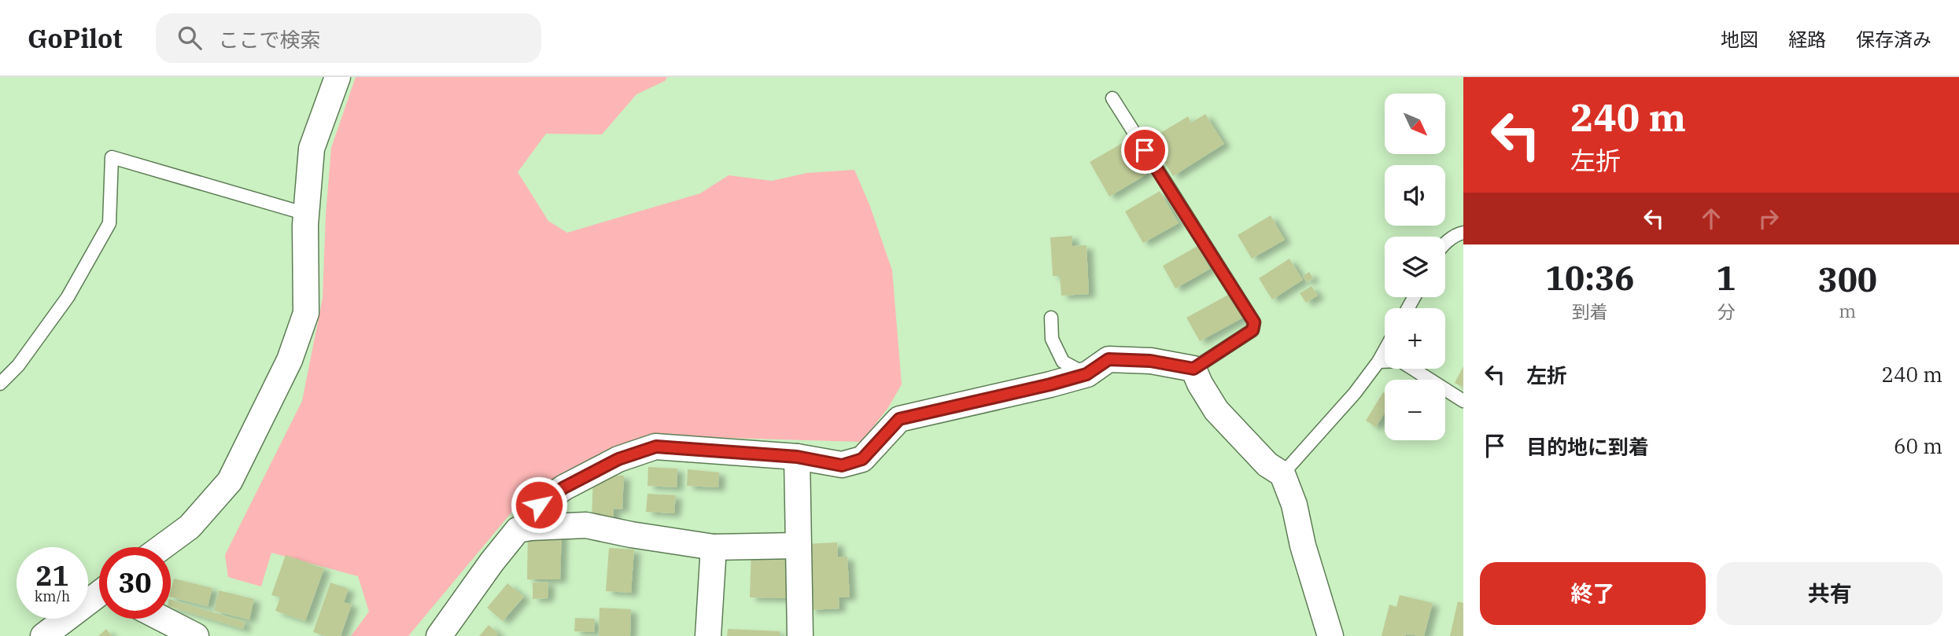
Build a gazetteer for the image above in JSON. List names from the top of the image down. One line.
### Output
{"north":"bottom right","page":{"header":"GoPilot","search":"ここで検索","nav":["地図","経路","保存済み"],"turn":["240 m","左折"],"map_buttons":["+","−"],"eta":["10:36","到着","1","分","300","m"],"list":[{"name":"左折","value":"240 m"},{"name":"目的地に到着","value":"60 m"}],"speed":"21 km/h","limit":"30","buttons":["終了","共有"]}}
